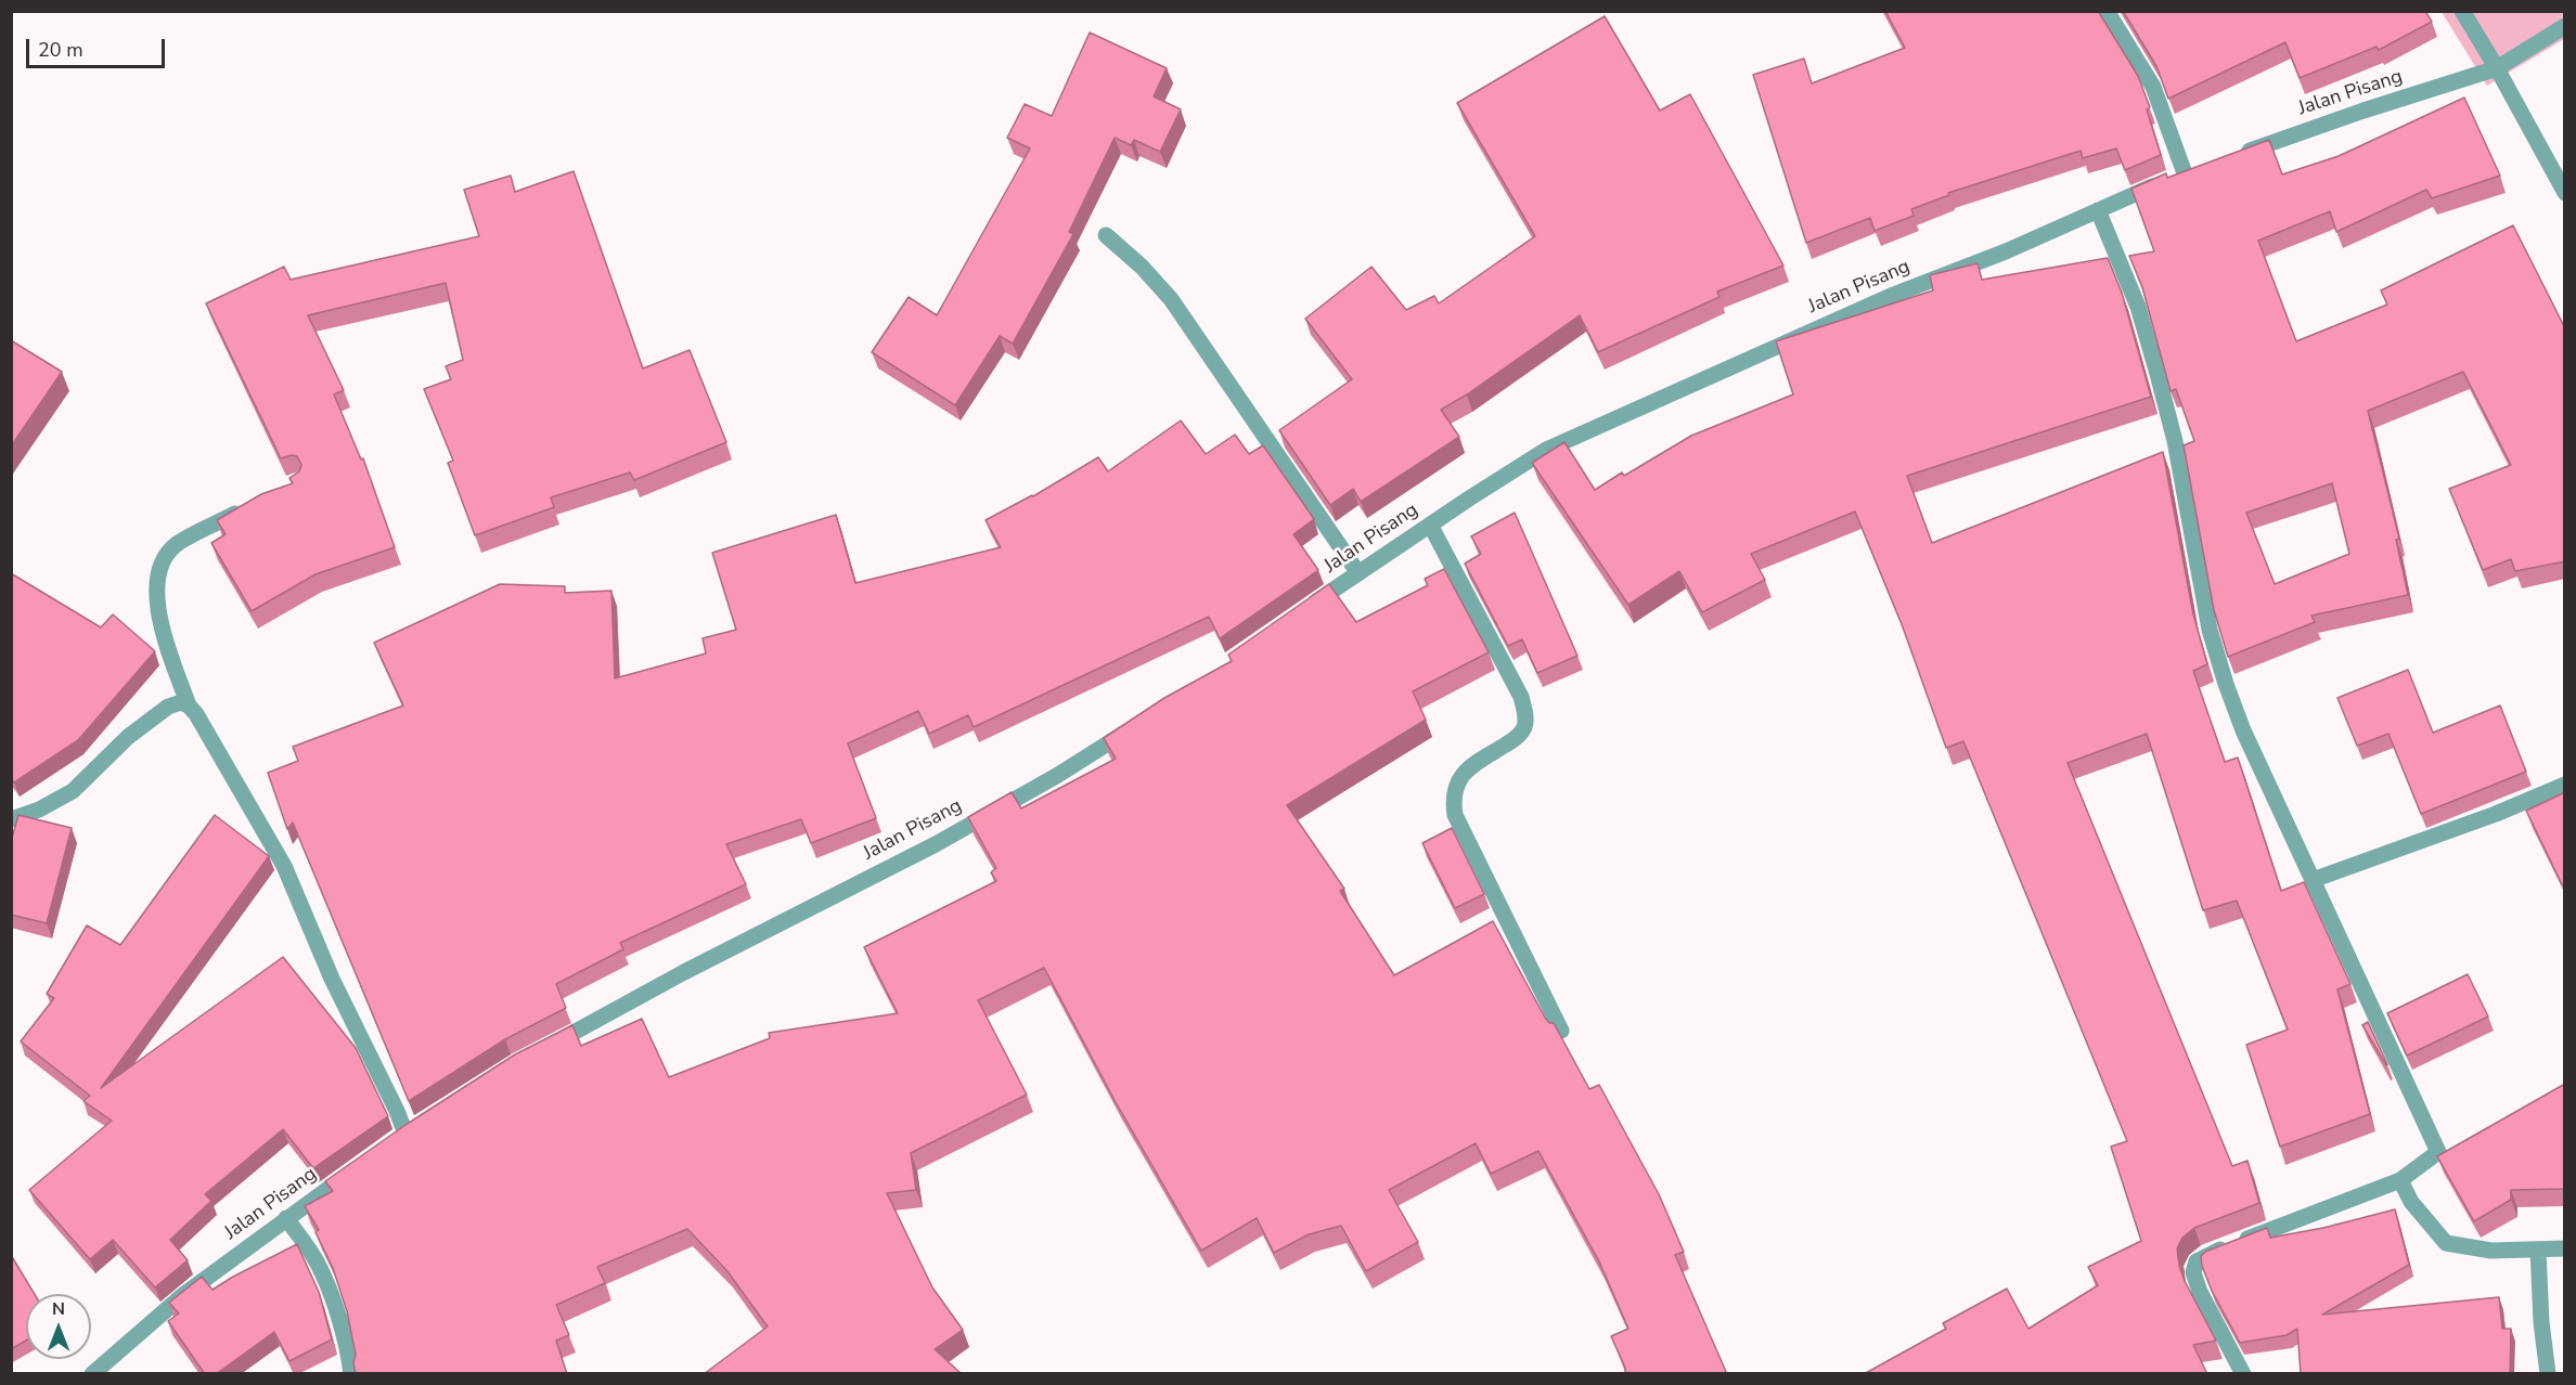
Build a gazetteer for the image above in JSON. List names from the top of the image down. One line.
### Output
{"streets":{"street":["Jalan Pisang"]},"scale_bar":"20 m","north":"top"}
